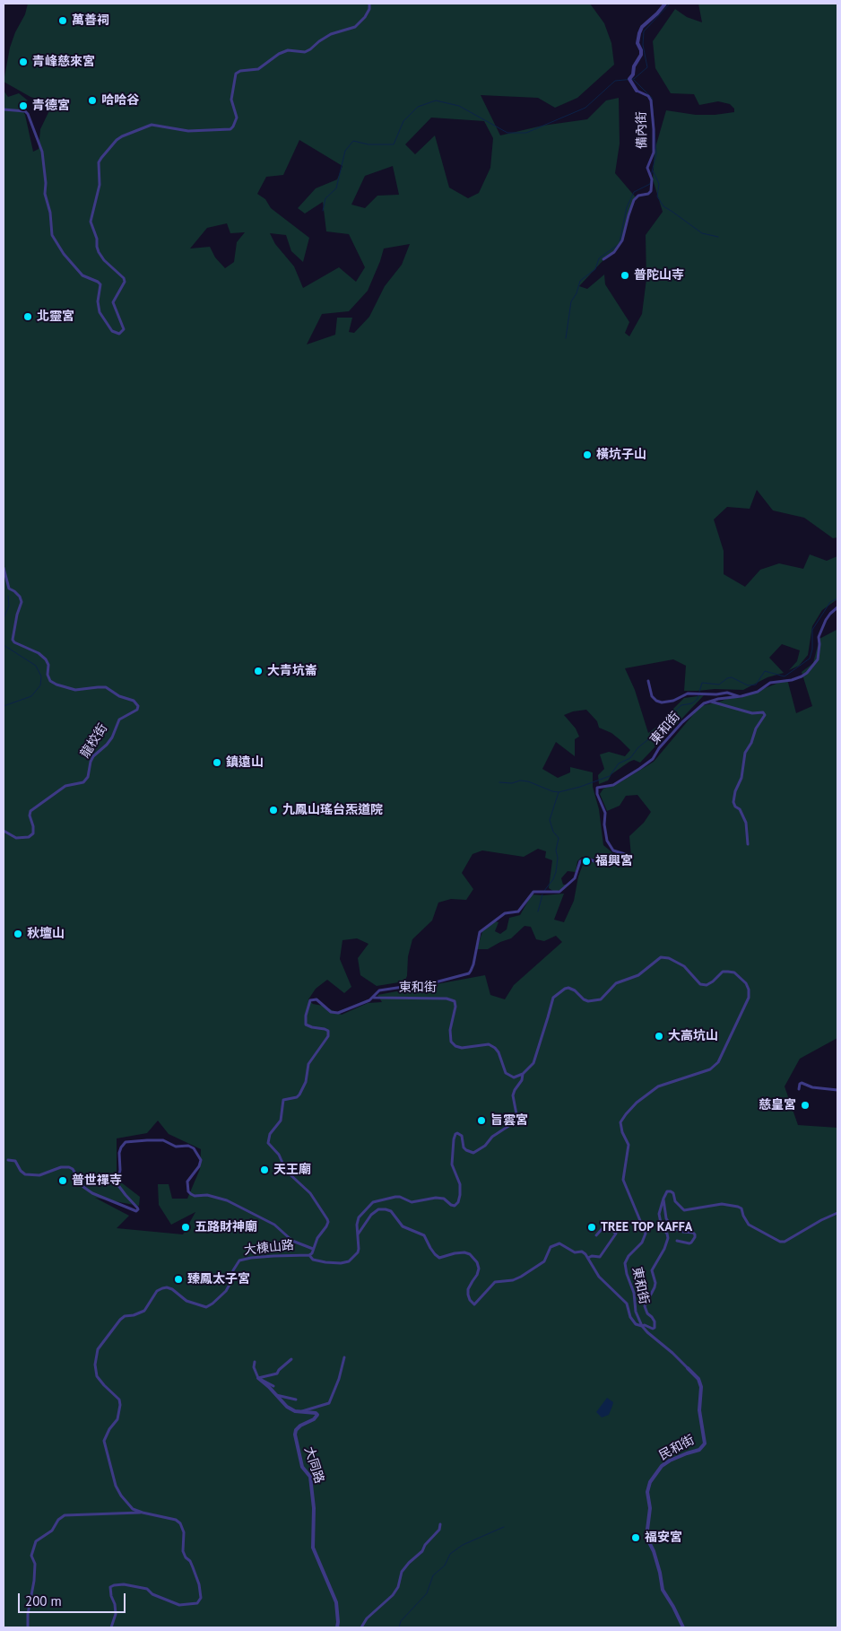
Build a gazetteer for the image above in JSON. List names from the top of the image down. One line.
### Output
{"streets":{"street":["備內街","東和街","龍校街","大棟山路","民和街","大同路"]},"crossings":[["東和街","民和街"]],"places":["萬善祠","青峰慈來宮","哈哈谷","青德宮","普陀山寺","北靈宮","橫坑子山","大青坑崙","鎮遠山","九鳳山瑤台炁道院","福興宮","秋壇山","大高坑山","慈皇宮","旨雲宮","天王廟","普世禪寺","五路財神廟","TREE TOP KAFFA","臻鳳太子宮","福安宮"],"scale_bar":"200 m"}
